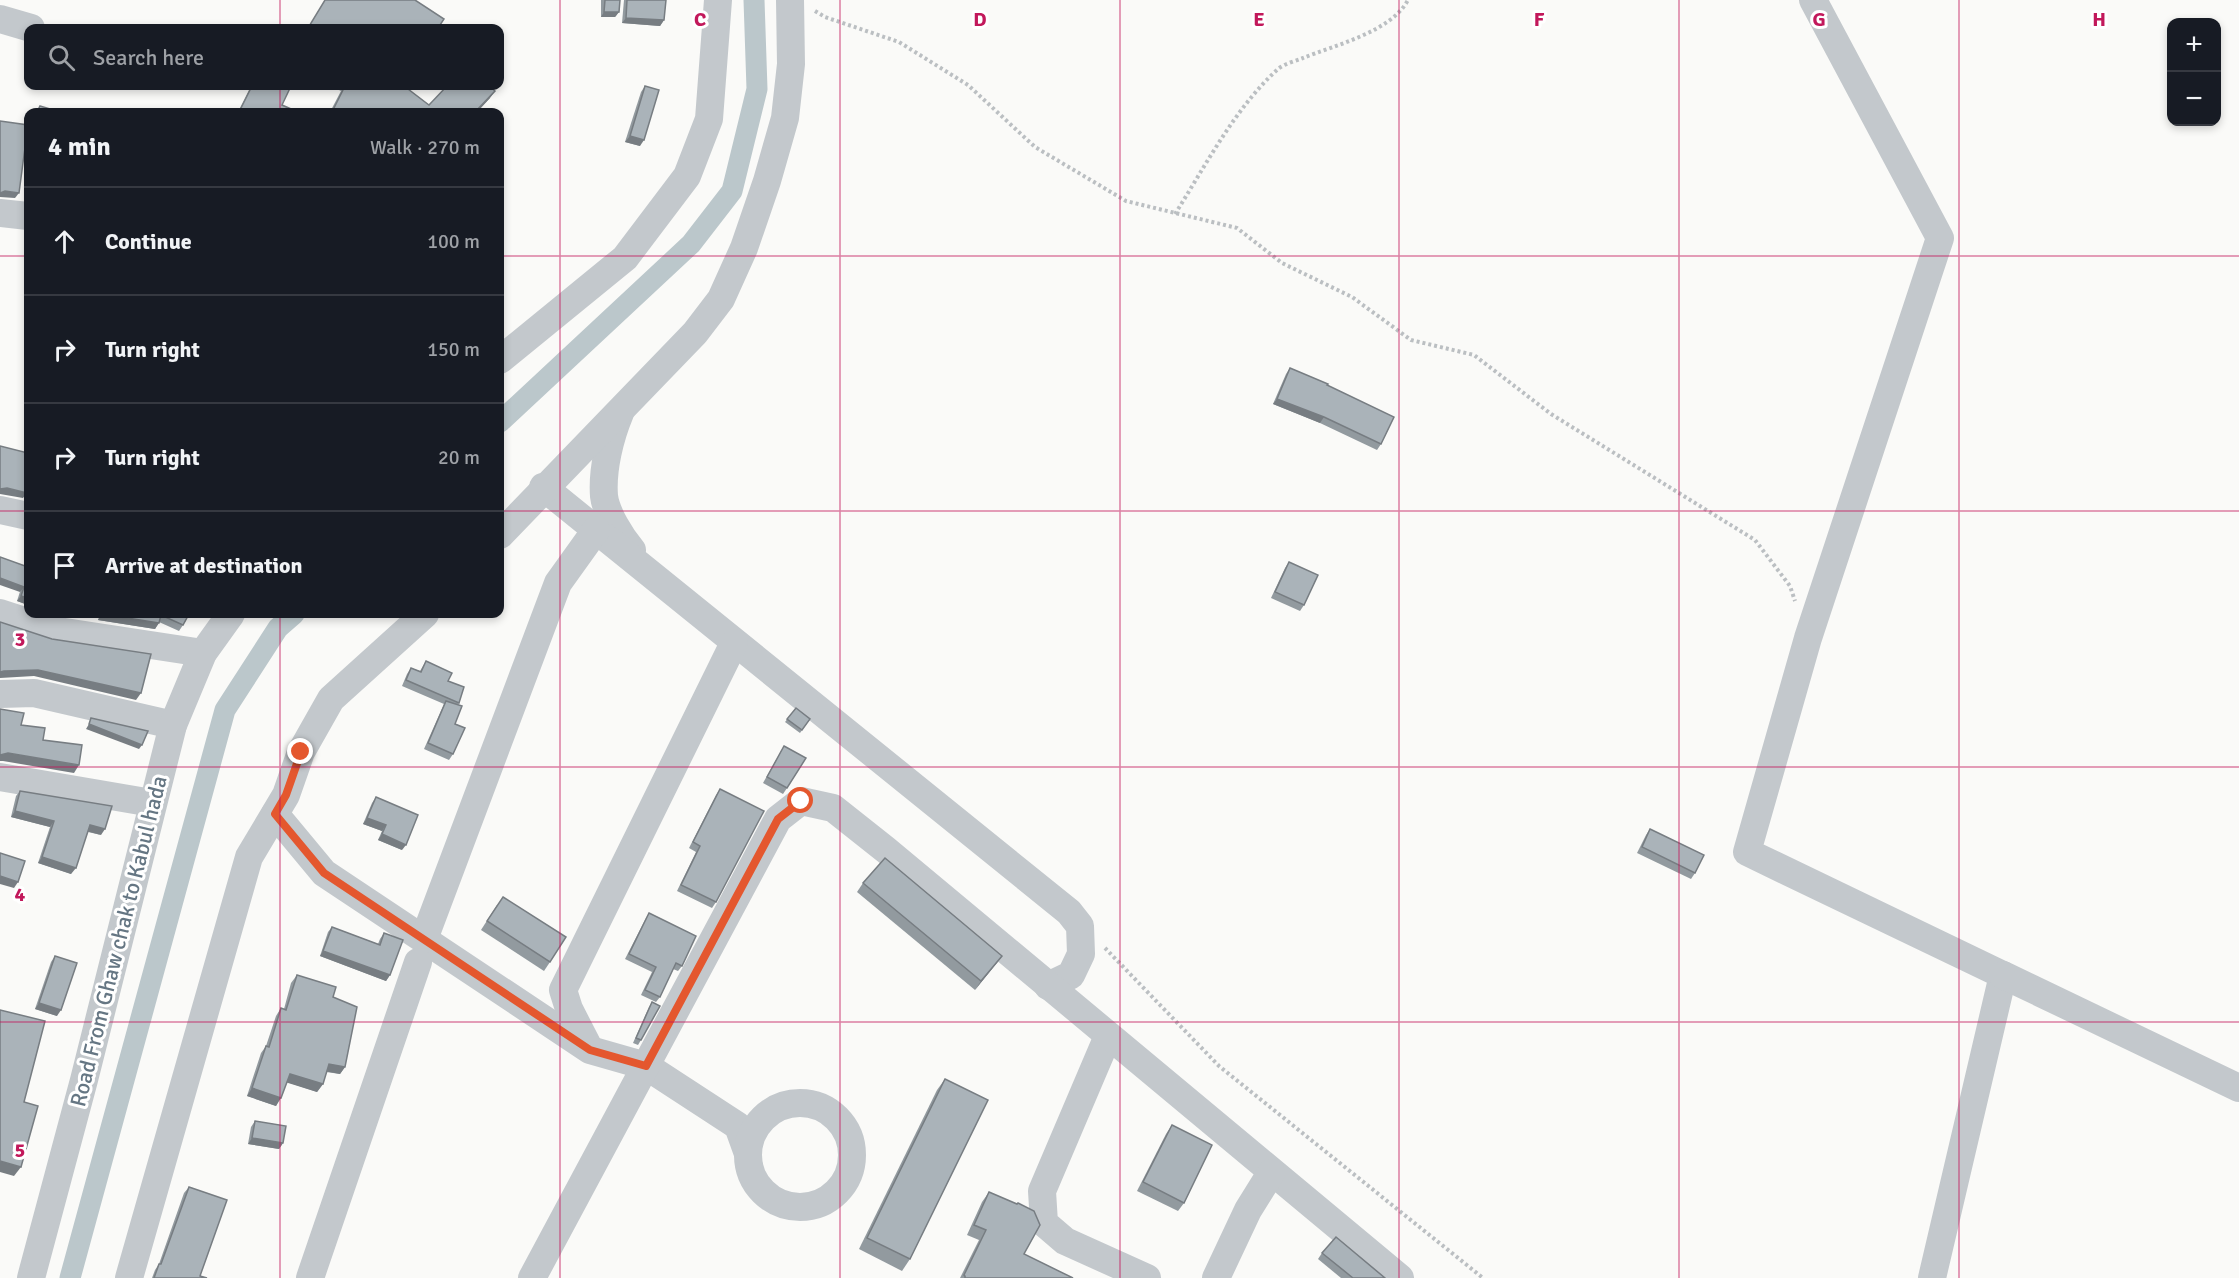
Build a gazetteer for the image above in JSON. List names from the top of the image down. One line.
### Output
{"streets":{"street":["Road From Ghaw chak to Kabul hada"]},"page":{"map_buttons":["+","−"],"search":"Search here","heading":["4 min","Walk · 270 m"],"list":[["Continue","100 m"],["Turn right","150 m"],["Turn right","20 m"],"Arrive at destination"]},"grid":{"columns":["C","D","E","F","G","H"],"rows":["3","4","5"]}}
